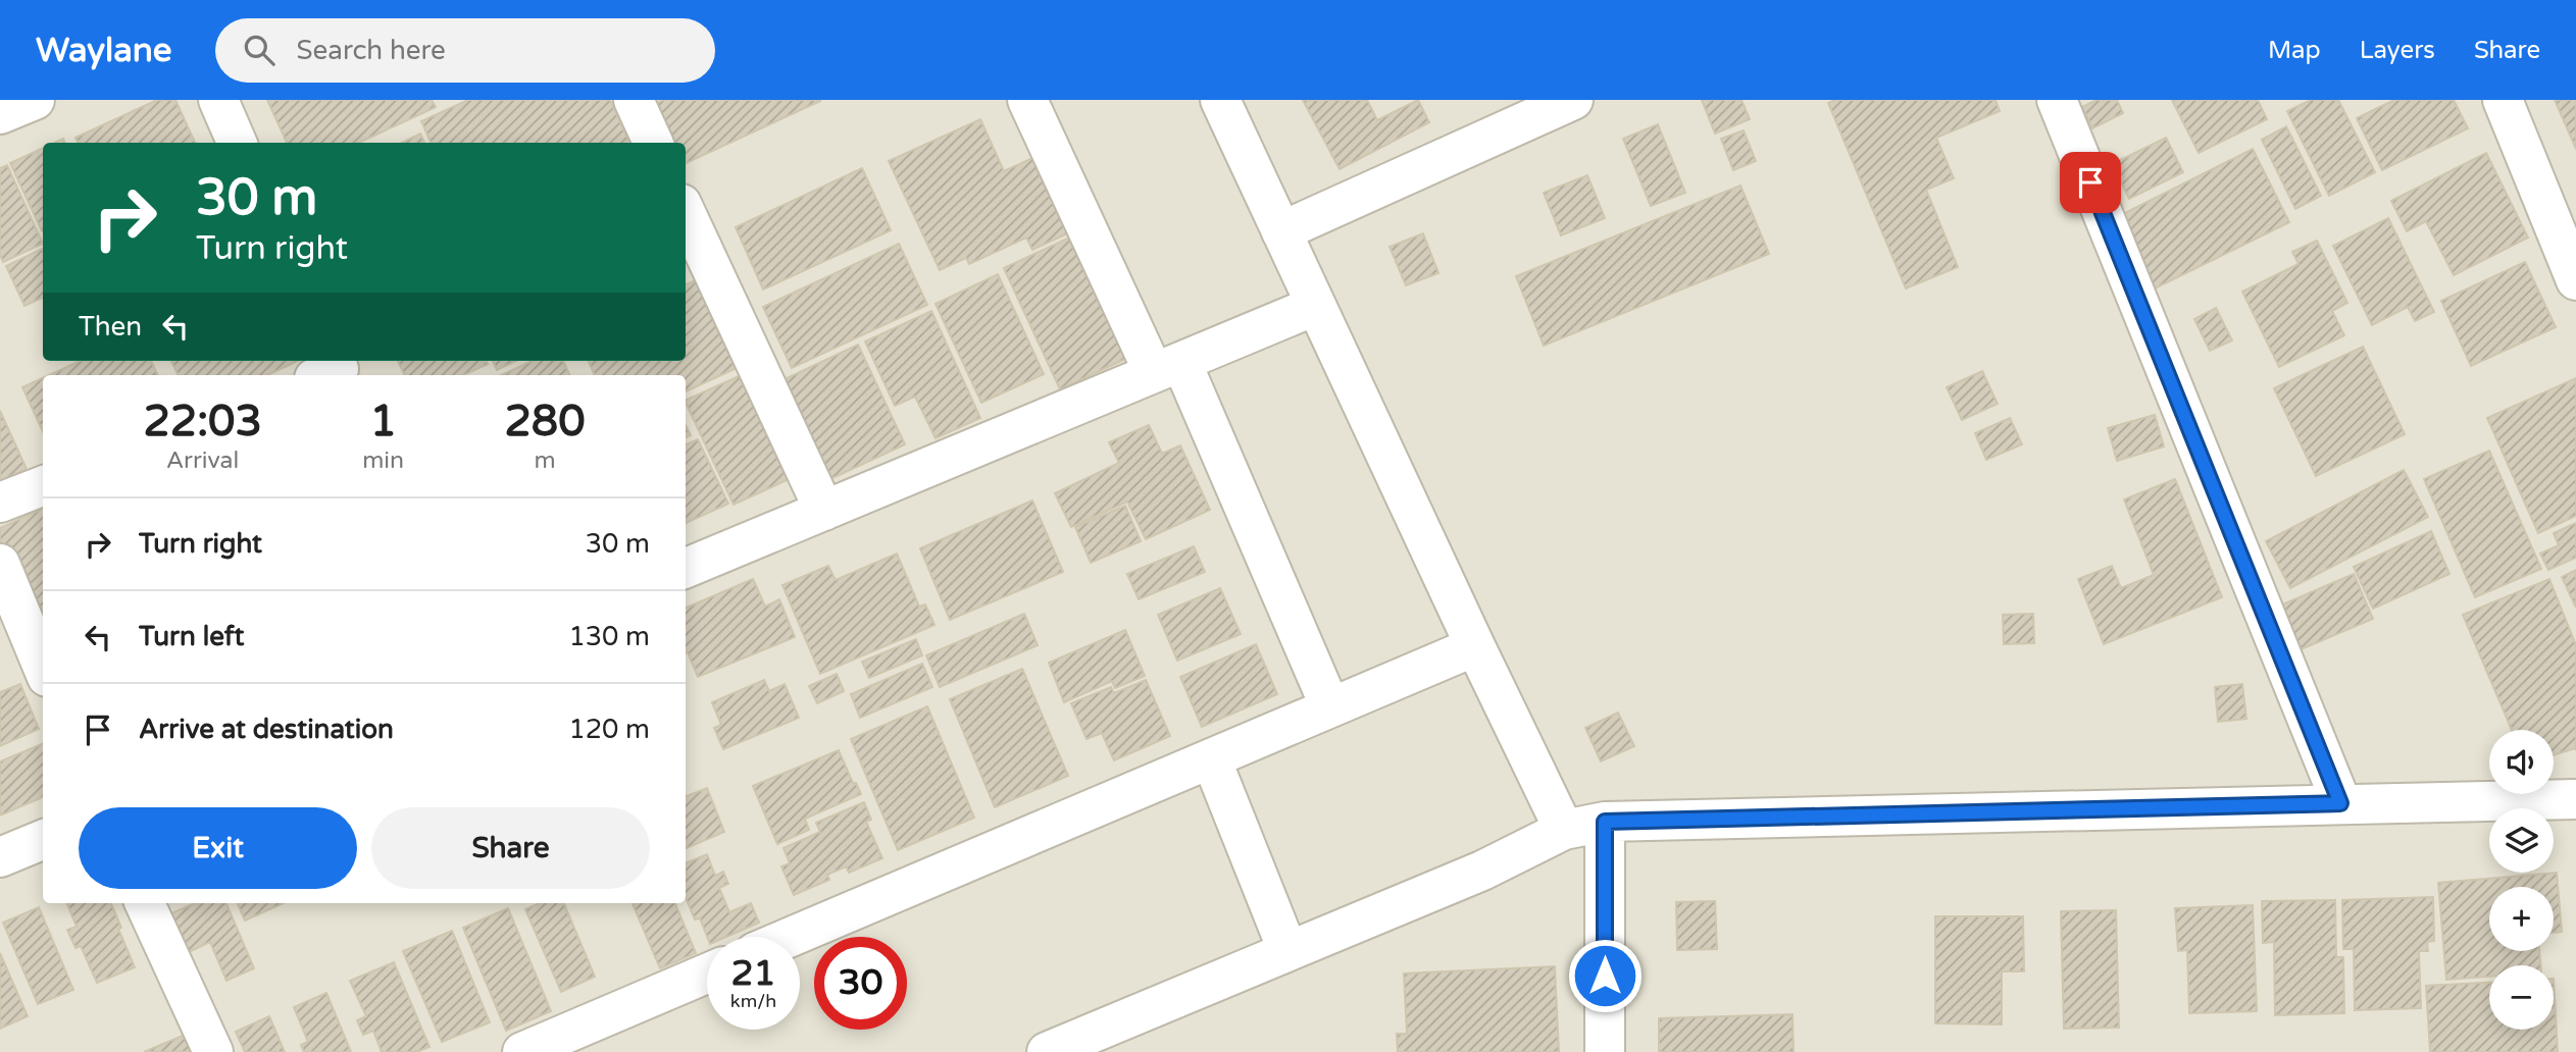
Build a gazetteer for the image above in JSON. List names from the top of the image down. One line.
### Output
{"page":{"header":"Waylane","search":"Search here","nav":["Map","Layers","Share"],"turn":["30 m","Turn right"],"then":"Then","eta":["22:03","Arrival","1","min","280","m"],"list":[{"name":"Turn right","value":"30 m"},{"name":"Turn left","value":"130 m"},{"name":"Arrive at destination","value":"120 m"}],"map_buttons":["+","−"],"buttons":["Exit","Share"],"speed":"21 km/h","limit":"30"}}
